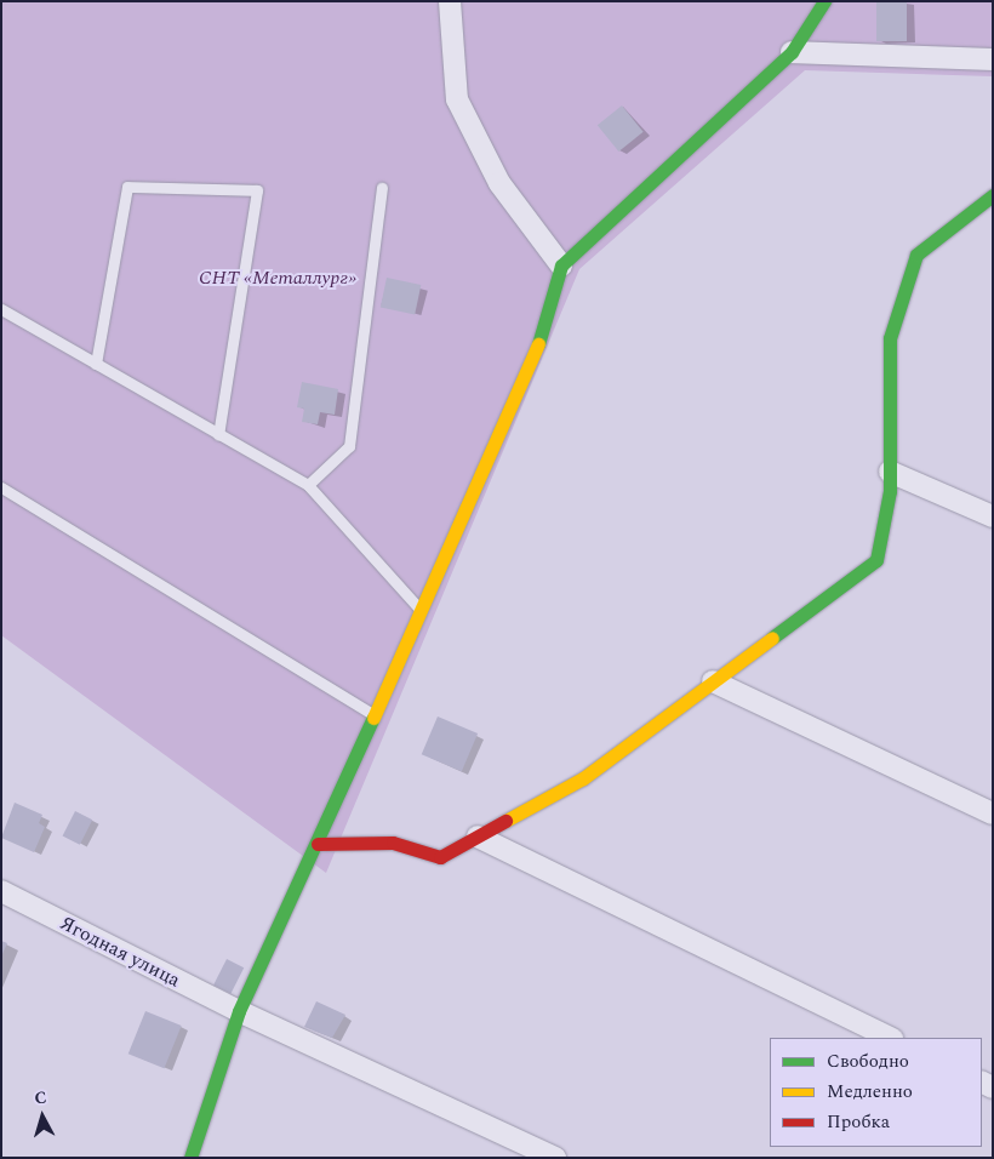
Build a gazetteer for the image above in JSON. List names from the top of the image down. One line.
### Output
{"streets":{"street":["Ягодная улица"]},"parks":["СНТ «Металлург»"],"legend":["Свободно","Медленно","Пробка"],"north":"top"}
